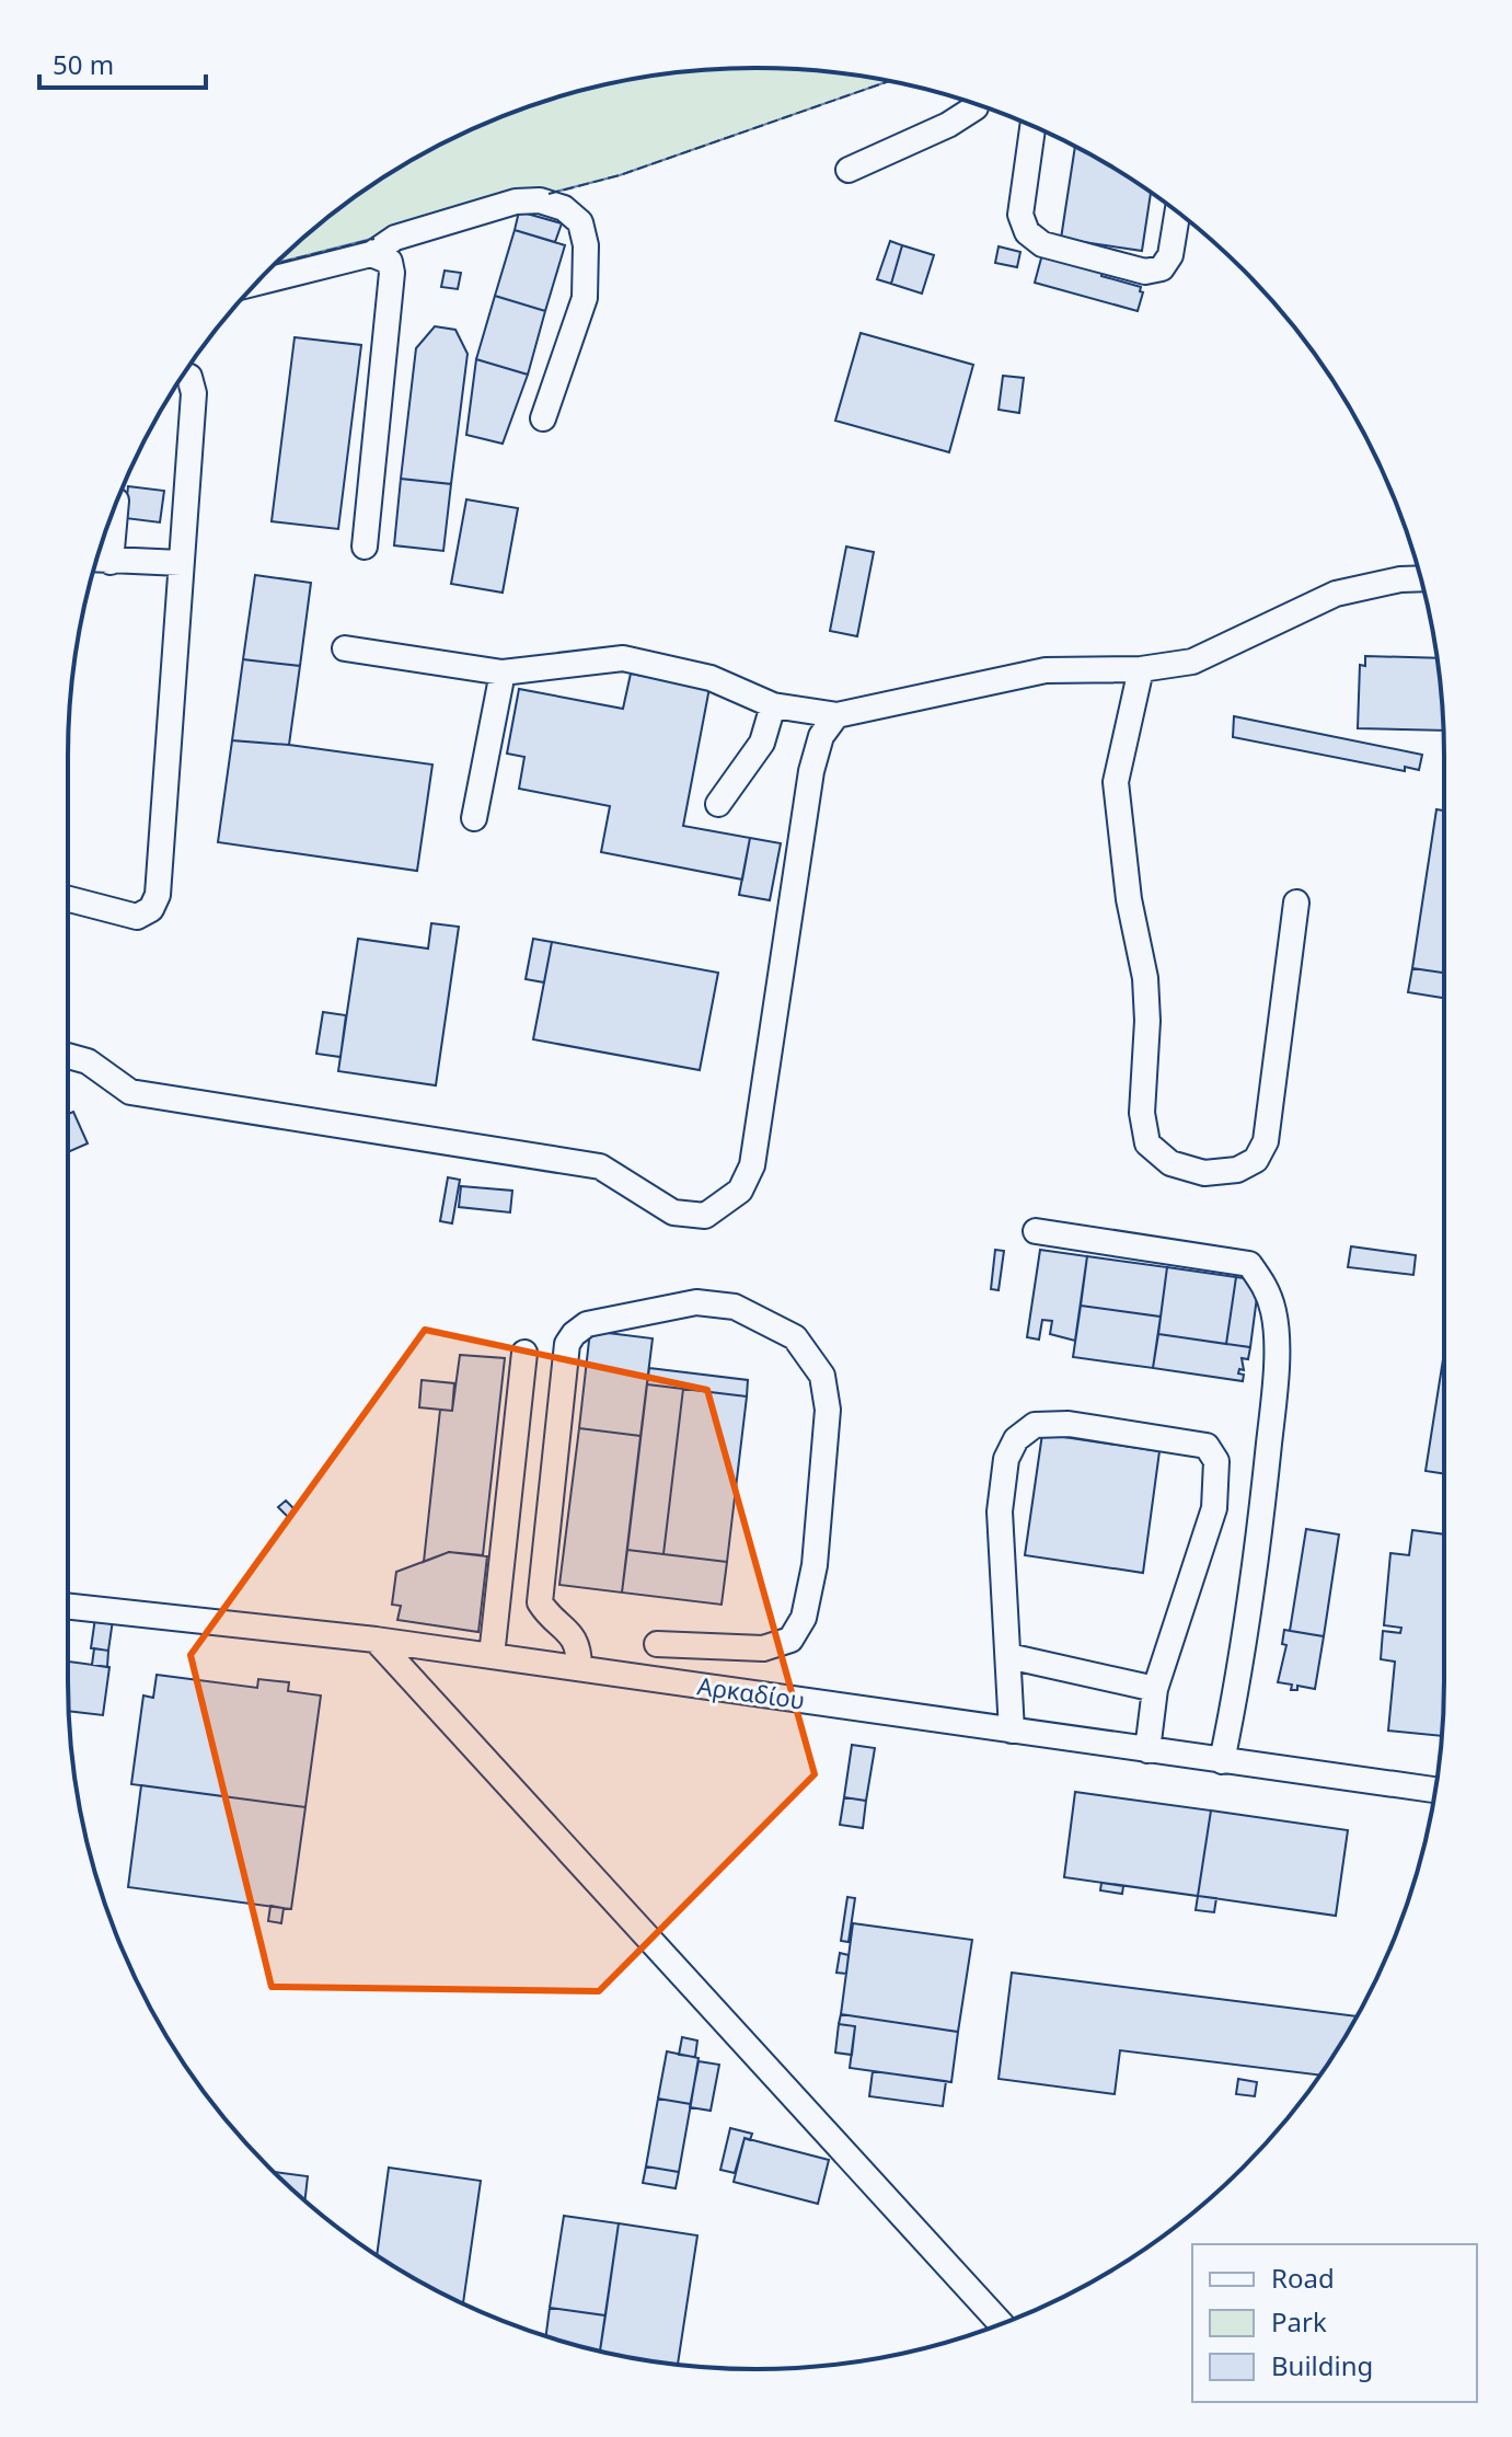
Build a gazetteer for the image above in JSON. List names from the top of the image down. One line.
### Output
{"streets":{"street":["Αρκαδίου"]},"legend":["Road","Park","Building"],"scale_bar":"50 m"}
